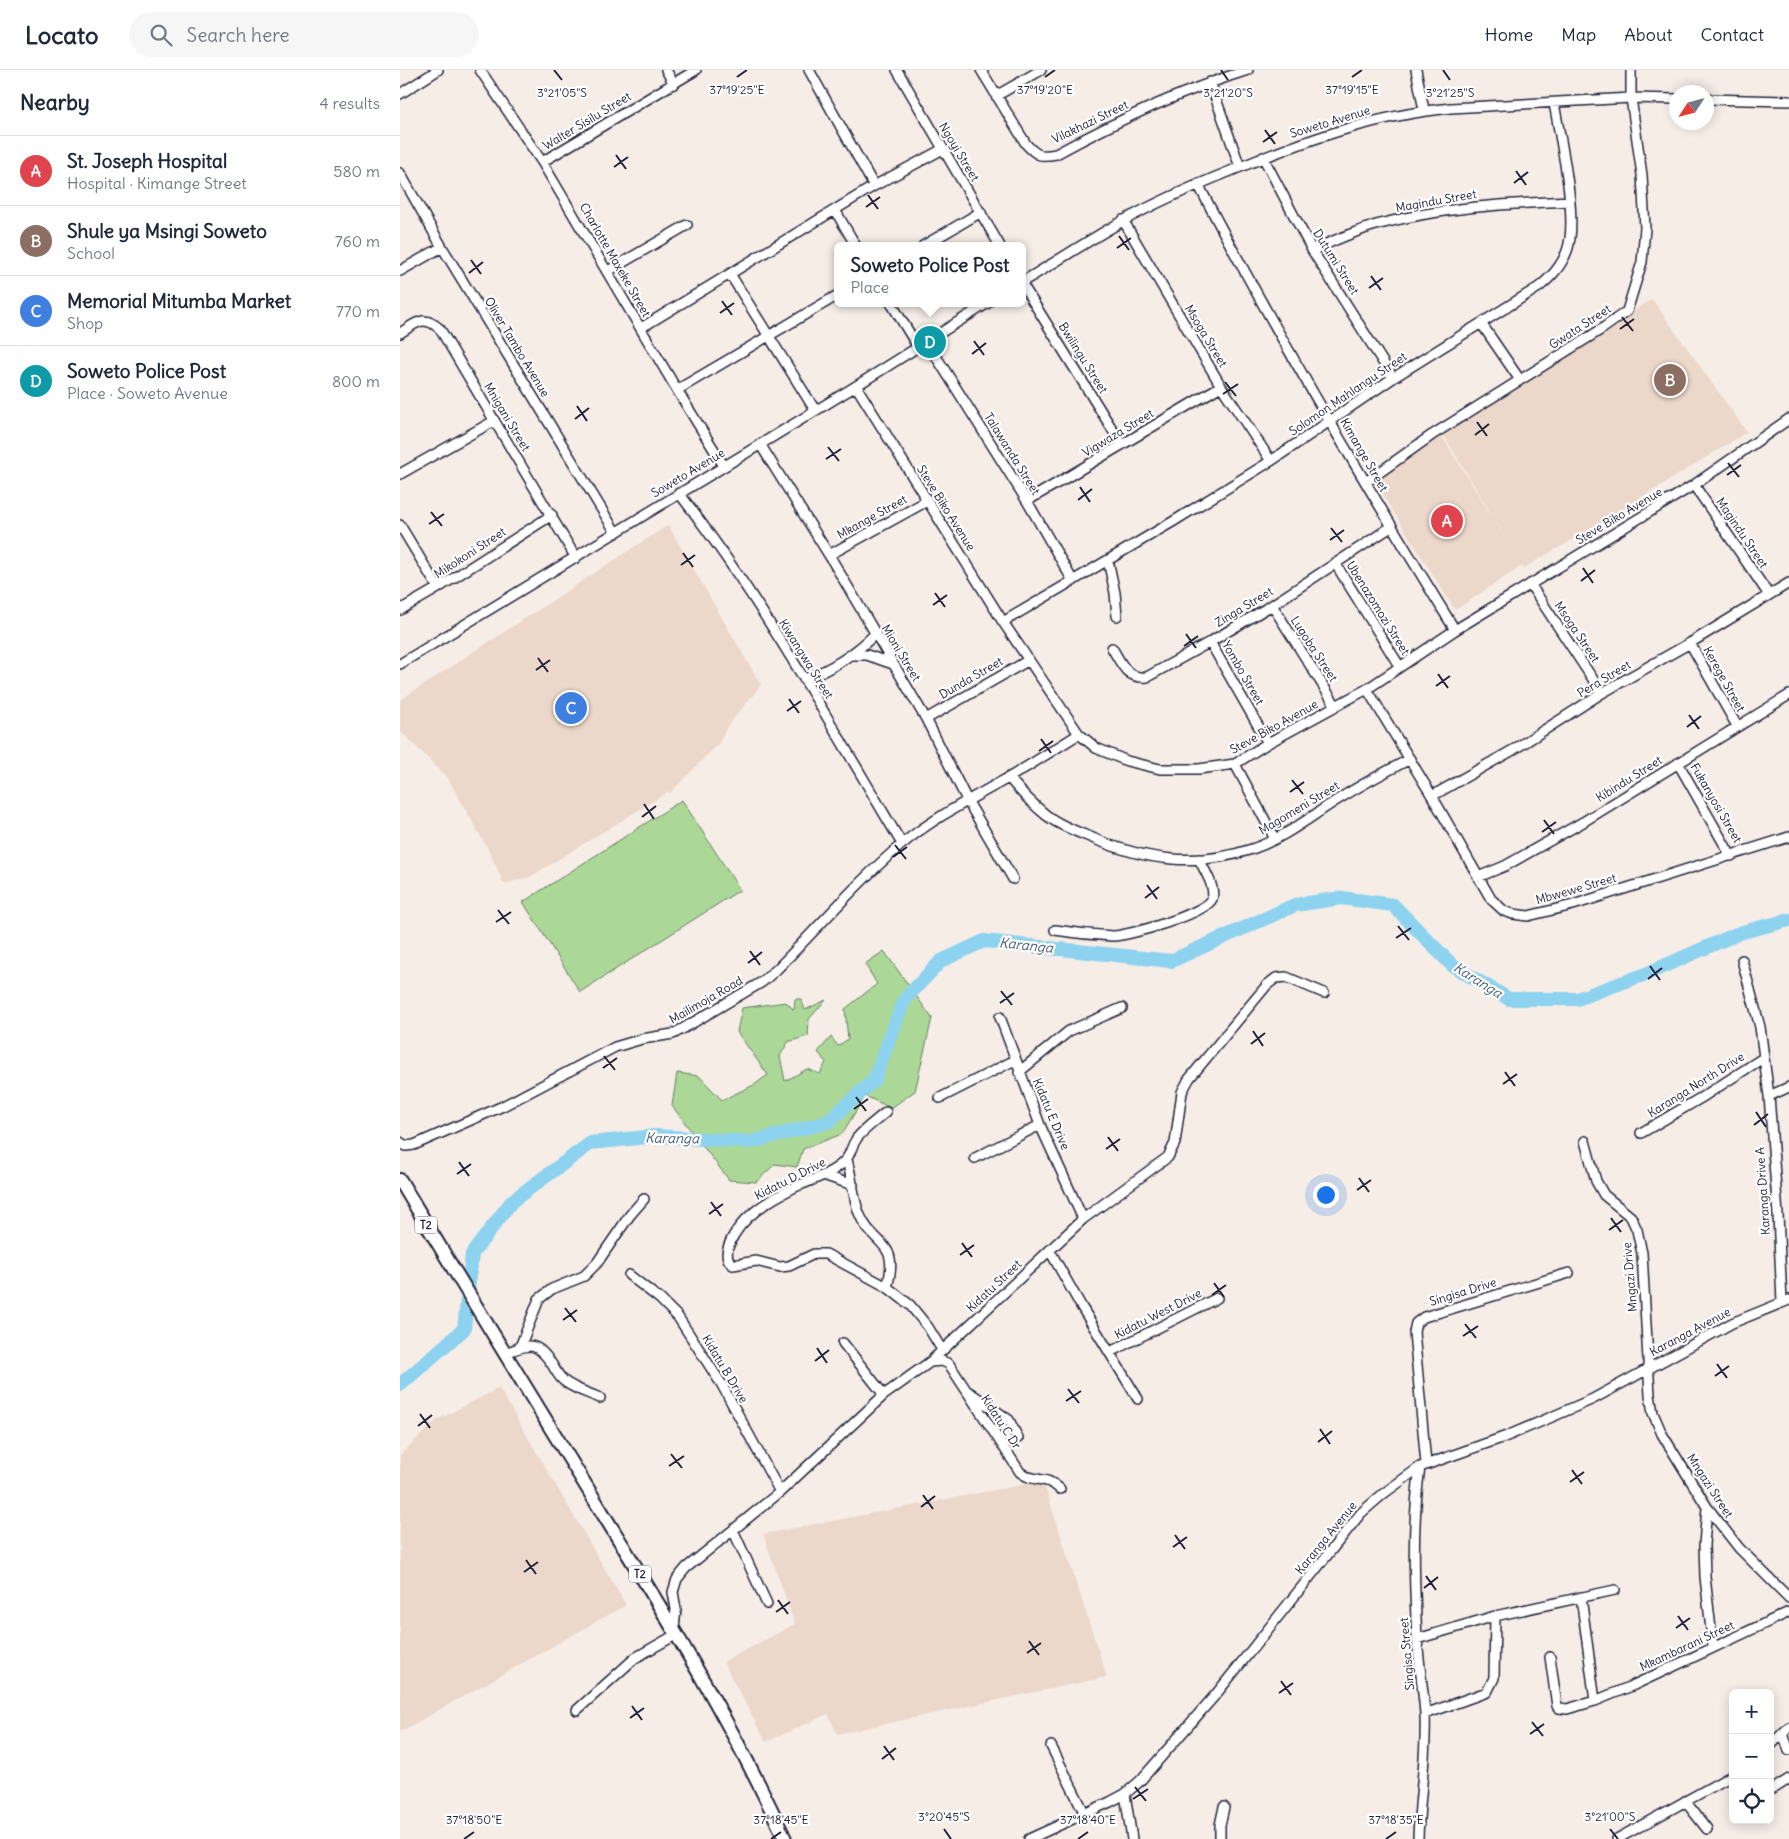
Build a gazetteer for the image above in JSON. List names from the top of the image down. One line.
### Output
{"streets":{"highway":["T2"],"street":["Walter Sisilu Street","Vilakhazi Street","Soweto Avenue","Ngoyi Street","Magindu Street","Charlotte Maxeke Street","Dutumi Street","Gwata Street","Msoga Street","Oliver Tambo Avenue","Bwilingu Street","Solomon Mahlangu Street","Mnigani Street","Vigwaza Street","Talawanda Street","Kimange Street","Steve Biko Avenue","Mkange Street","Mikokoni Street","Zinga Street","Ubenazomozi Street","Lugoba Street","Mioni Street","Kiwangwa Street","Yombo Street","Dunda Street","Pera Street","Kerege Street","Kibindu Street","Fukanyosi Street","Magomeni Street","Mbwewe Street","Mailimoja Road","Karanga North Drive","Kidatu E Drive","Kidatu D Drive","Karanga Drive A","Mngazi Drive","Kidatu Street","Singisa Drive","Kidatu West Drive","Karanga Avenue","Kidatu B Drive","Kidatu C Dr","Mngazi Street","Mkambarani Street","Singisa Street"]},"crossings":[["Walter Sisilu Street","Charlotte Maxeke Street"],["Soweto Avenue","Charlotte Maxeke Street"],["Soweto Avenue","Dutumi Street"],["Soweto Avenue","Gwata Street"],["Soweto Avenue","Msoga Street"],["Soweto Avenue","Oliver Tambo Avenue"],["Soweto Avenue","Solomon Mahlangu Street"],["Soweto Avenue","Mnigani Street"],["Soweto Avenue","Talawanda Street"],["Soweto Avenue","Kimange Street"],["Soweto Avenue","Steve Biko Avenue"],["Soweto Avenue","Mioni Street"],["Soweto Avenue","Kiwangwa Street"],["Magindu Street","Dutumi Street"],["Magindu Street","Solomon Mahlangu Street"],["Magindu Street","Steve Biko Avenue"],["Magindu Street","Pera Street"],["Dutumi Street","Solomon Mahlangu Street"],["Gwata Street","Kimange Street"],["Msoga Street","Solomon Mahlangu Street"],["Msoga Street","Vigwaza Street"],["Msoga Street","Steve Biko Avenue"],["Msoga Street","Pera Street"],["Bwilingu Street","Vigwaza Street"],["Solomon Mahlangu Street","Talawanda Street"],["Solomon Mahlangu Street","Kimange Street"],["Solomon Mahlangu Street","Steve Biko Avenue"],["Mnigani Street","Mikokoni Street"],["Vigwaza Street","Talawanda Street"],["Kimange Street","Steve Biko Avenue"],["Kimange Street","Zinga Street"],["Steve Biko Avenue","Mkange Street"],["Steve Biko Avenue","Ubenazomozi Street"],["Steve Biko Avenue","Lugoba Street"],["Steve Biko Avenue","Yombo Street"],["Steve Biko Avenue","Dunda Street"],["Steve Biko Avenue","Mbwewe Street"],["Steve Biko Avenue","Mailimoja Road"],["Mkange Street","Mioni Street"],["Zinga Street","Ubenazomozi Street"],["Zinga Street","Lugoba Street"],["Zinga Street","Yombo Street"],["Mioni Street","Dunda Street"],["Mioni Street","Mailimoja Road"],["Kiwangwa Street","Mailimoja Road"],["Pera Street","Kerege Street"],["Pera Street","Mbwewe Street"],["Kerege Street","Kibindu Street"],["Kibindu Street","Fukanyosi Street"],["Kibindu Street","Mbwewe Street"],["Fukanyosi Street","Mbwewe Street"],["Magomeni Street","Mbwewe Street"],["Magomeni Street","Mailimoja Road"],["Karanga North Drive","Karanga Drive A"],["Kidatu E Drive","Kidatu Street"],["Kidatu D Drive","Kidatu Street"],["Karanga Drive A","Karanga Avenue"],["T2","Kidatu Street"],["Mngazi Drive","Karanga Avenue"],["Mngazi Drive","Mngazi Street"],["Kidatu Street","Kidatu B Drive"],["Kidatu Street","Kidatu C Dr"],["Singisa Drive","Karanga Avenue"],["Singisa Drive","Singisa Street"],["Karanga Avenue","Mngazi Street"],["Karanga Avenue","Singisa Street"]],"water":["Karanga"],"north":"bottom left","page":{"header":"Locato","search":"Search here","nav":["Home","Map","About","Contact"],"heading":["Nearby","4 results"],"list":[{"mark":"A","name":"St. Joseph Hospital","note":"Hospital · Kimange Street","value":"580 m"},{"mark":"B","name":"Shule ya Msingi Soweto","note":"School","value":"760 m"},{"mark":"C","name":"Memorial Mitumba Market","note":"Shop","value":"770 m"},{"mark":"D","name":"Soweto Police Post","note":"Place · Soweto Avenue","value":"800 m"}],"popup":["Soweto Police Post","Place"],"pins":["D","B","A","C"],"map_buttons":["+","−"]},"coordinates":["37°19'25\"E","37°19'20\"E","37°19'15\"E","3°21'05\"S","3°21'20\"S","3°21'25\"S","3°20'45\"S","3°21'00\"S","37°18'50\"E","37°18'45\"E","37°18'40\"E","37°18'35\"E"]}
